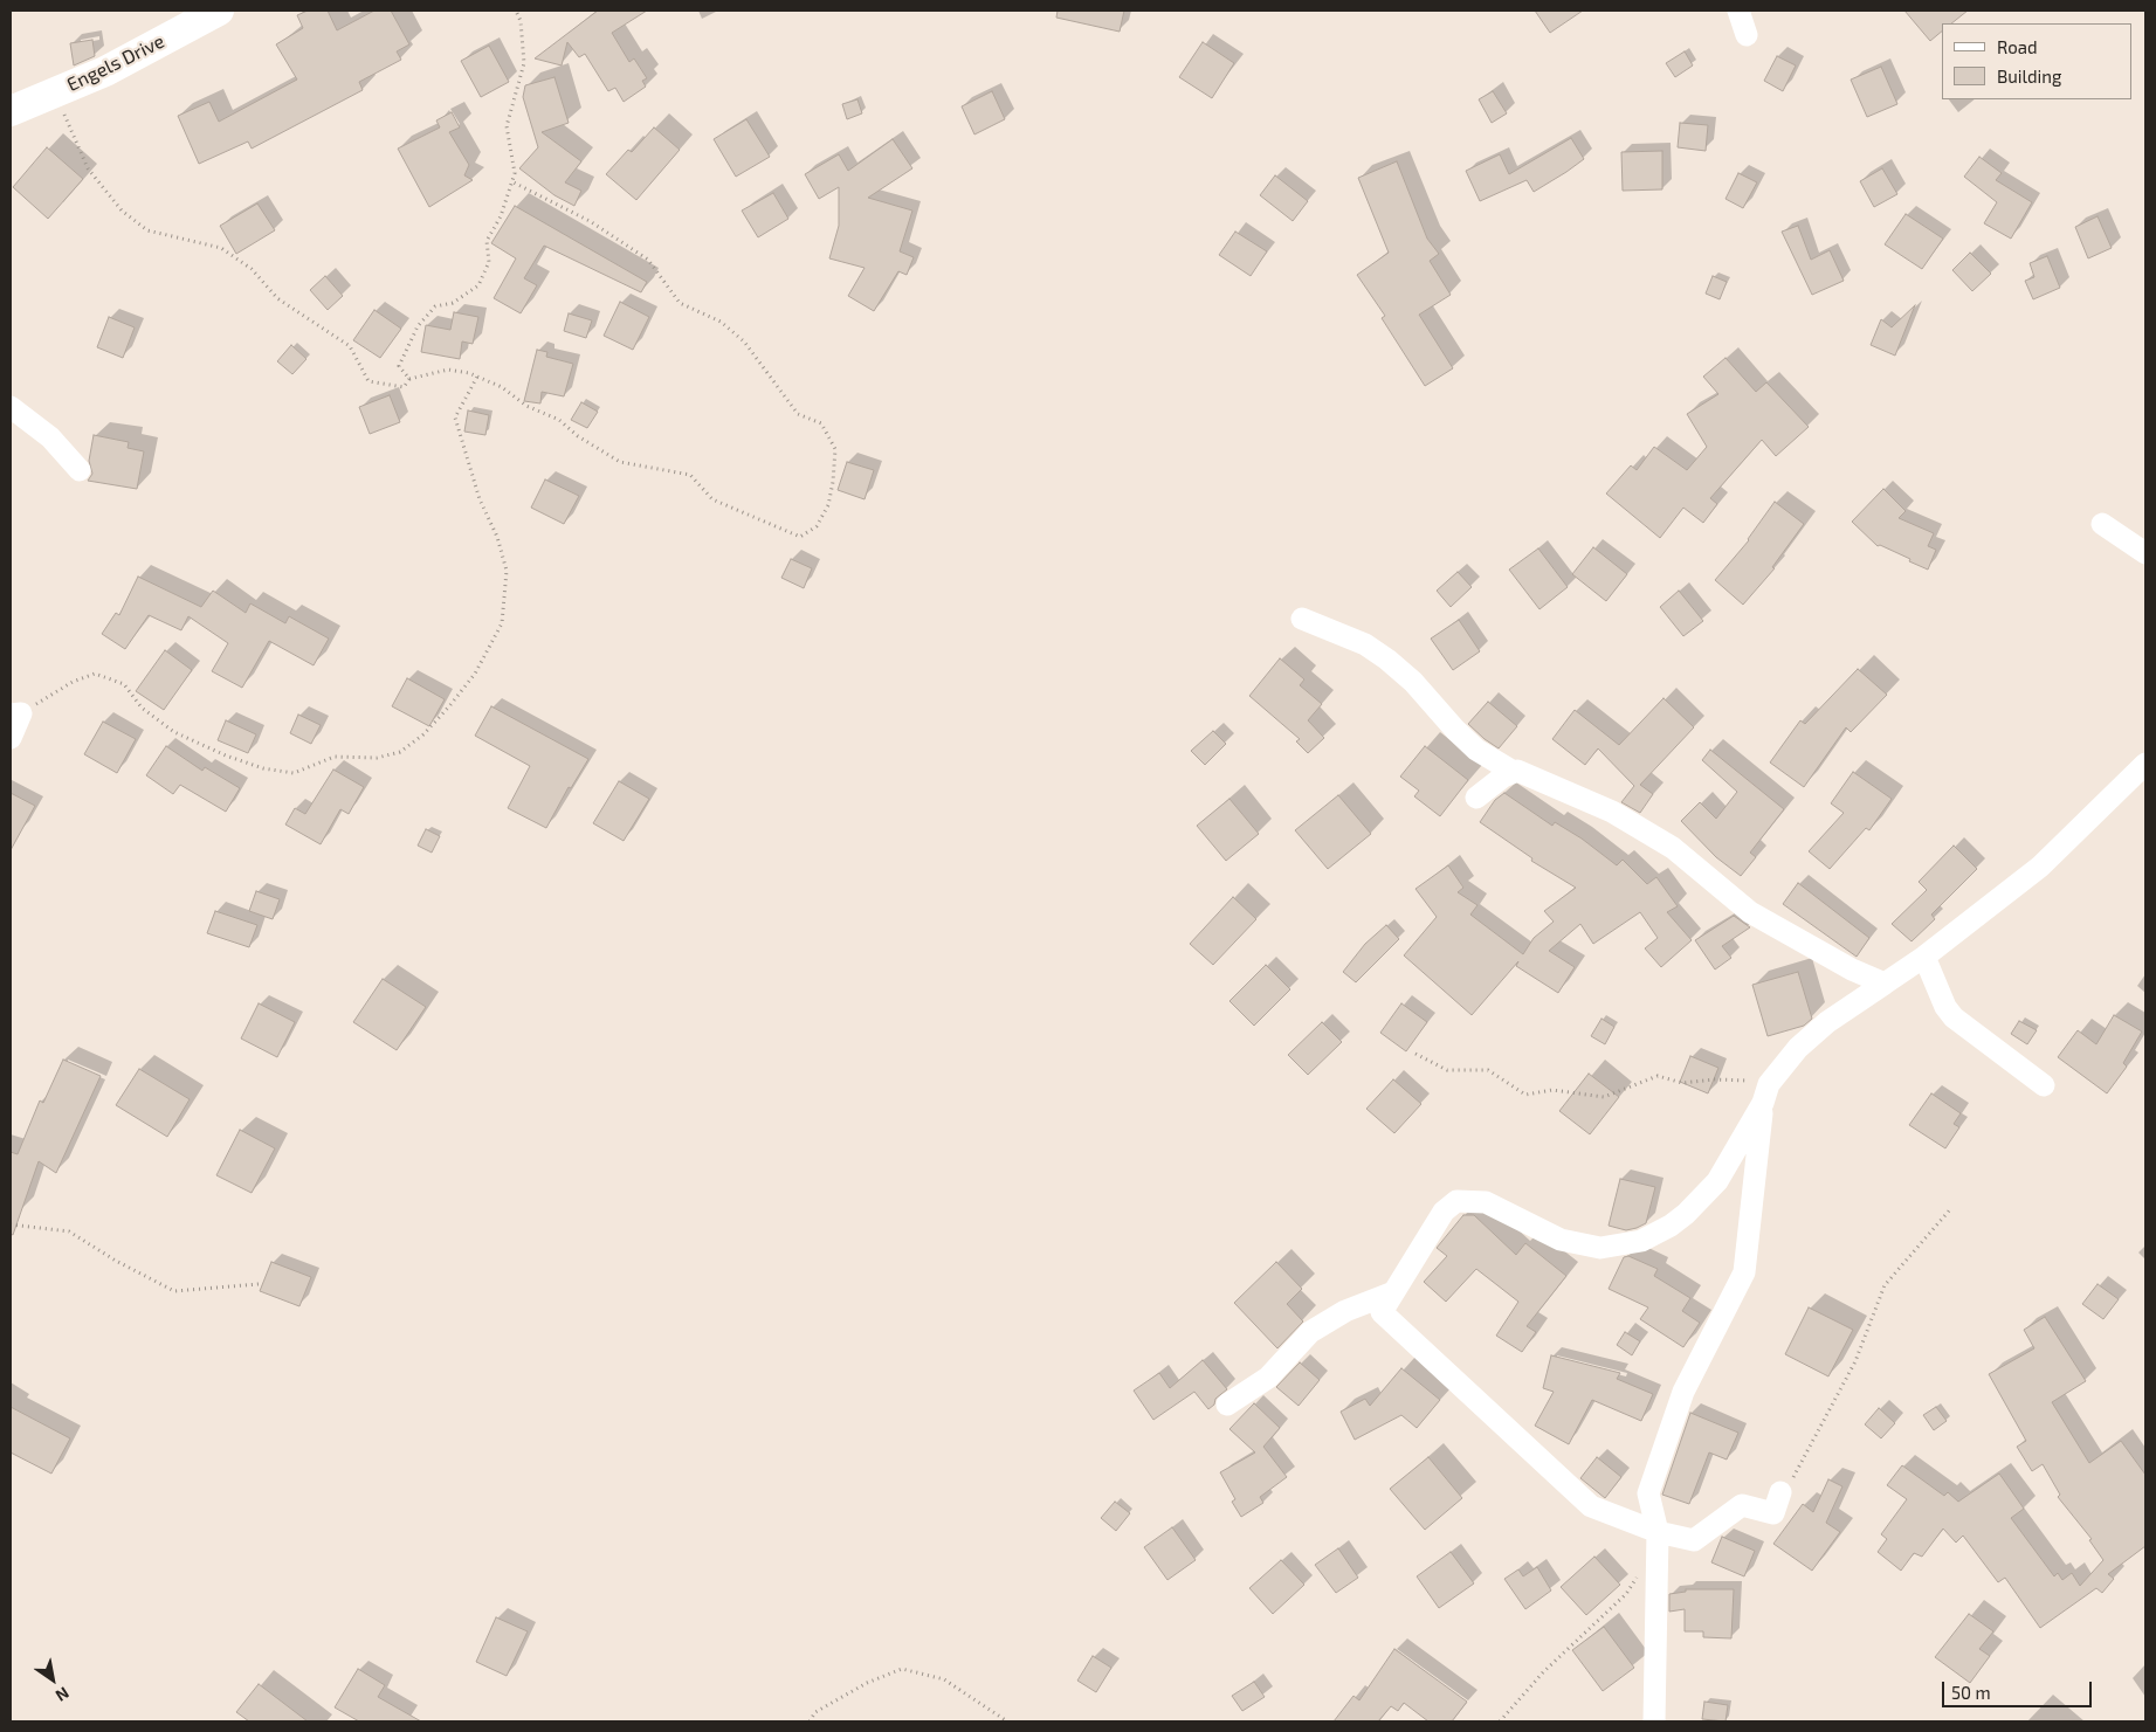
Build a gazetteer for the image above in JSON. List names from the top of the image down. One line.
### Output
{"streets":{"street":["Engels Drive"]},"legend":["Road","Building"],"scale_bar":"50 m","north":"bottom right"}
